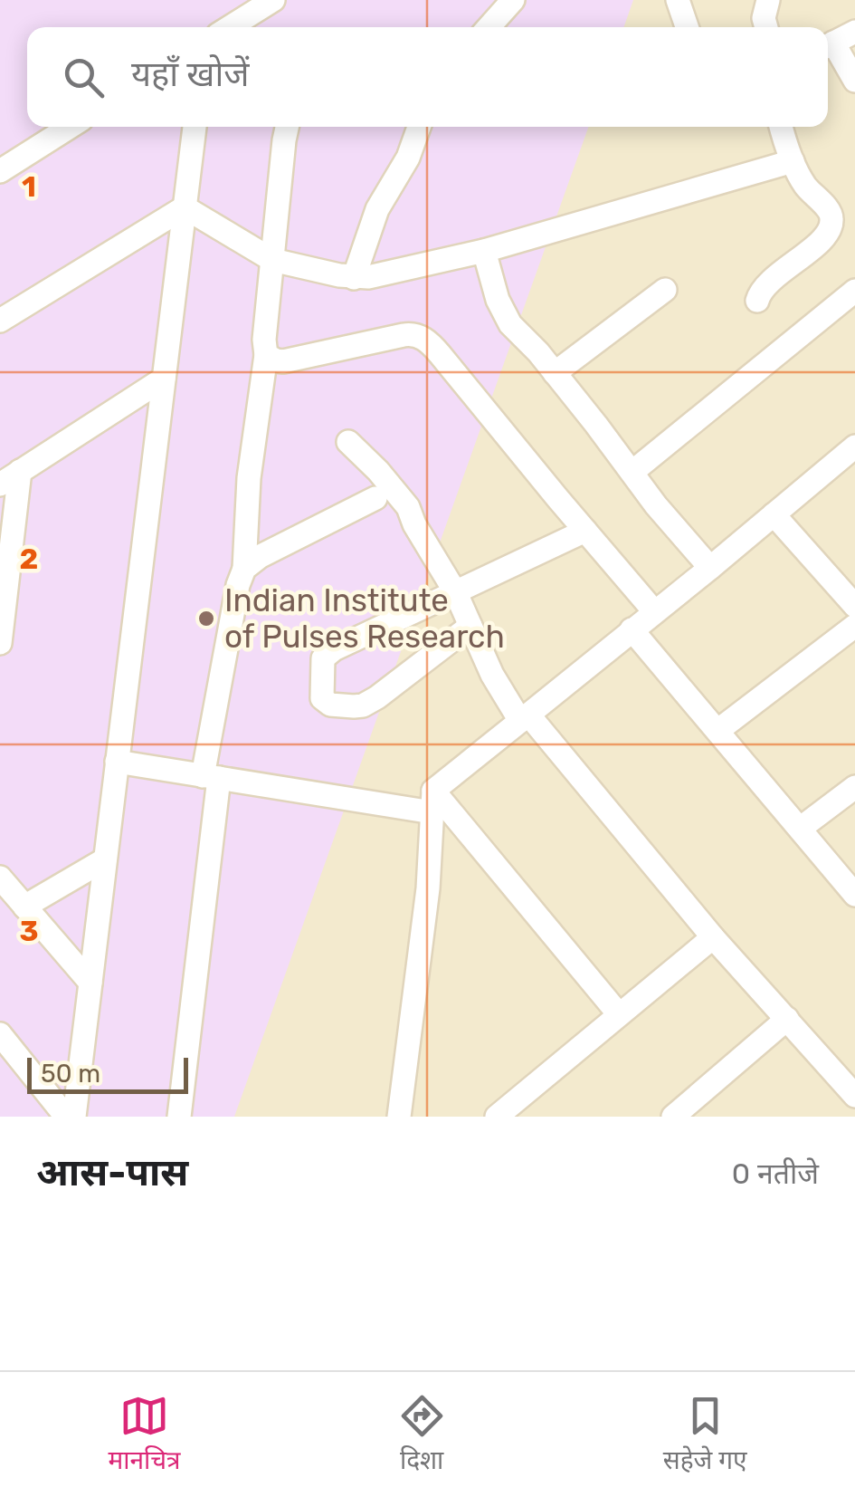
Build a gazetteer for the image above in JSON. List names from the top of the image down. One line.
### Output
{"places":["Indian Institute of Pulses Research"],"scale_bar":"50 m","page":{"search":"यहाँ खोजें","scale":"50 m","heading":["आस-पास","0 नतीजे"],"nav":["मानचित्र","दिशा","सहेजे गए"]},"grid":{"rows":["1","2","3"]}}
